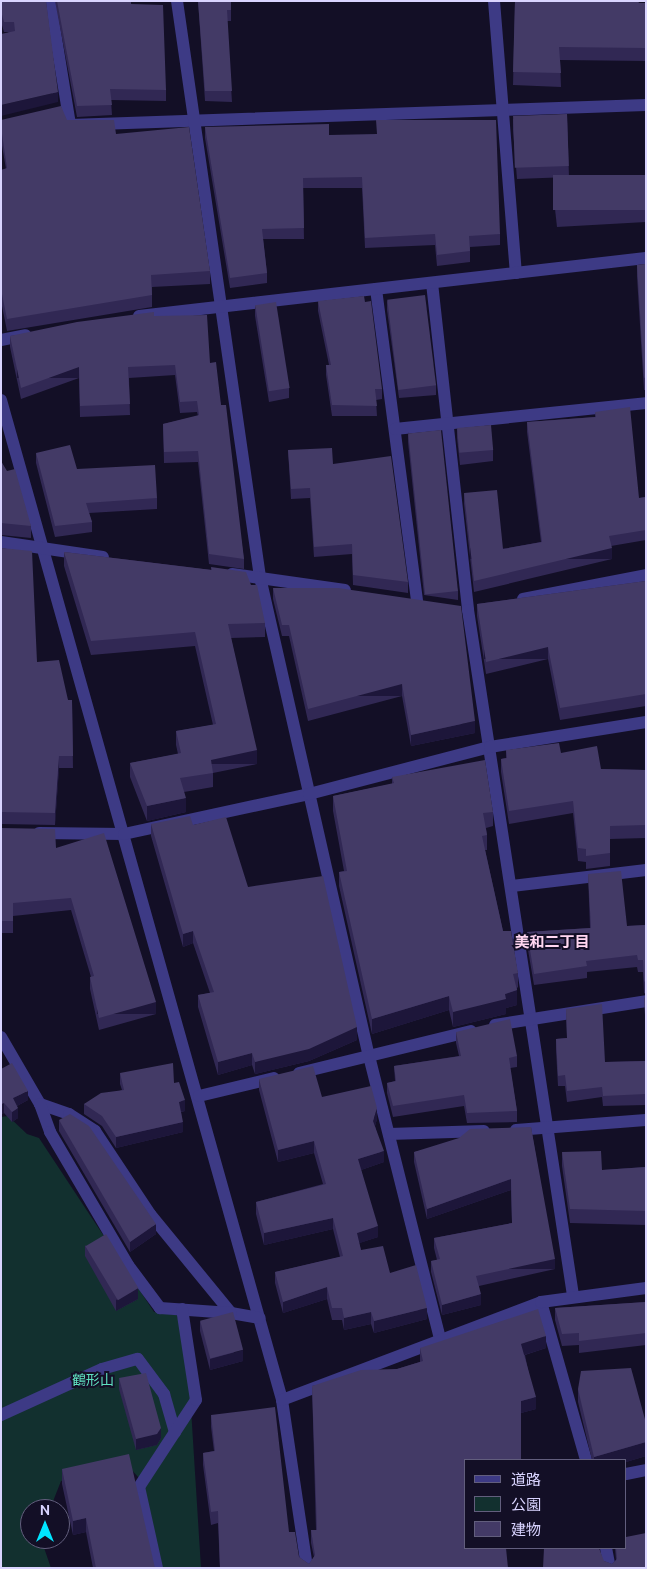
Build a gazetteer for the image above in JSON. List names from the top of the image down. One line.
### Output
{"districts":["美和二丁目"],"parks":["鶴形山"],"legend":["道路","公園","建物"],"north":"top"}
